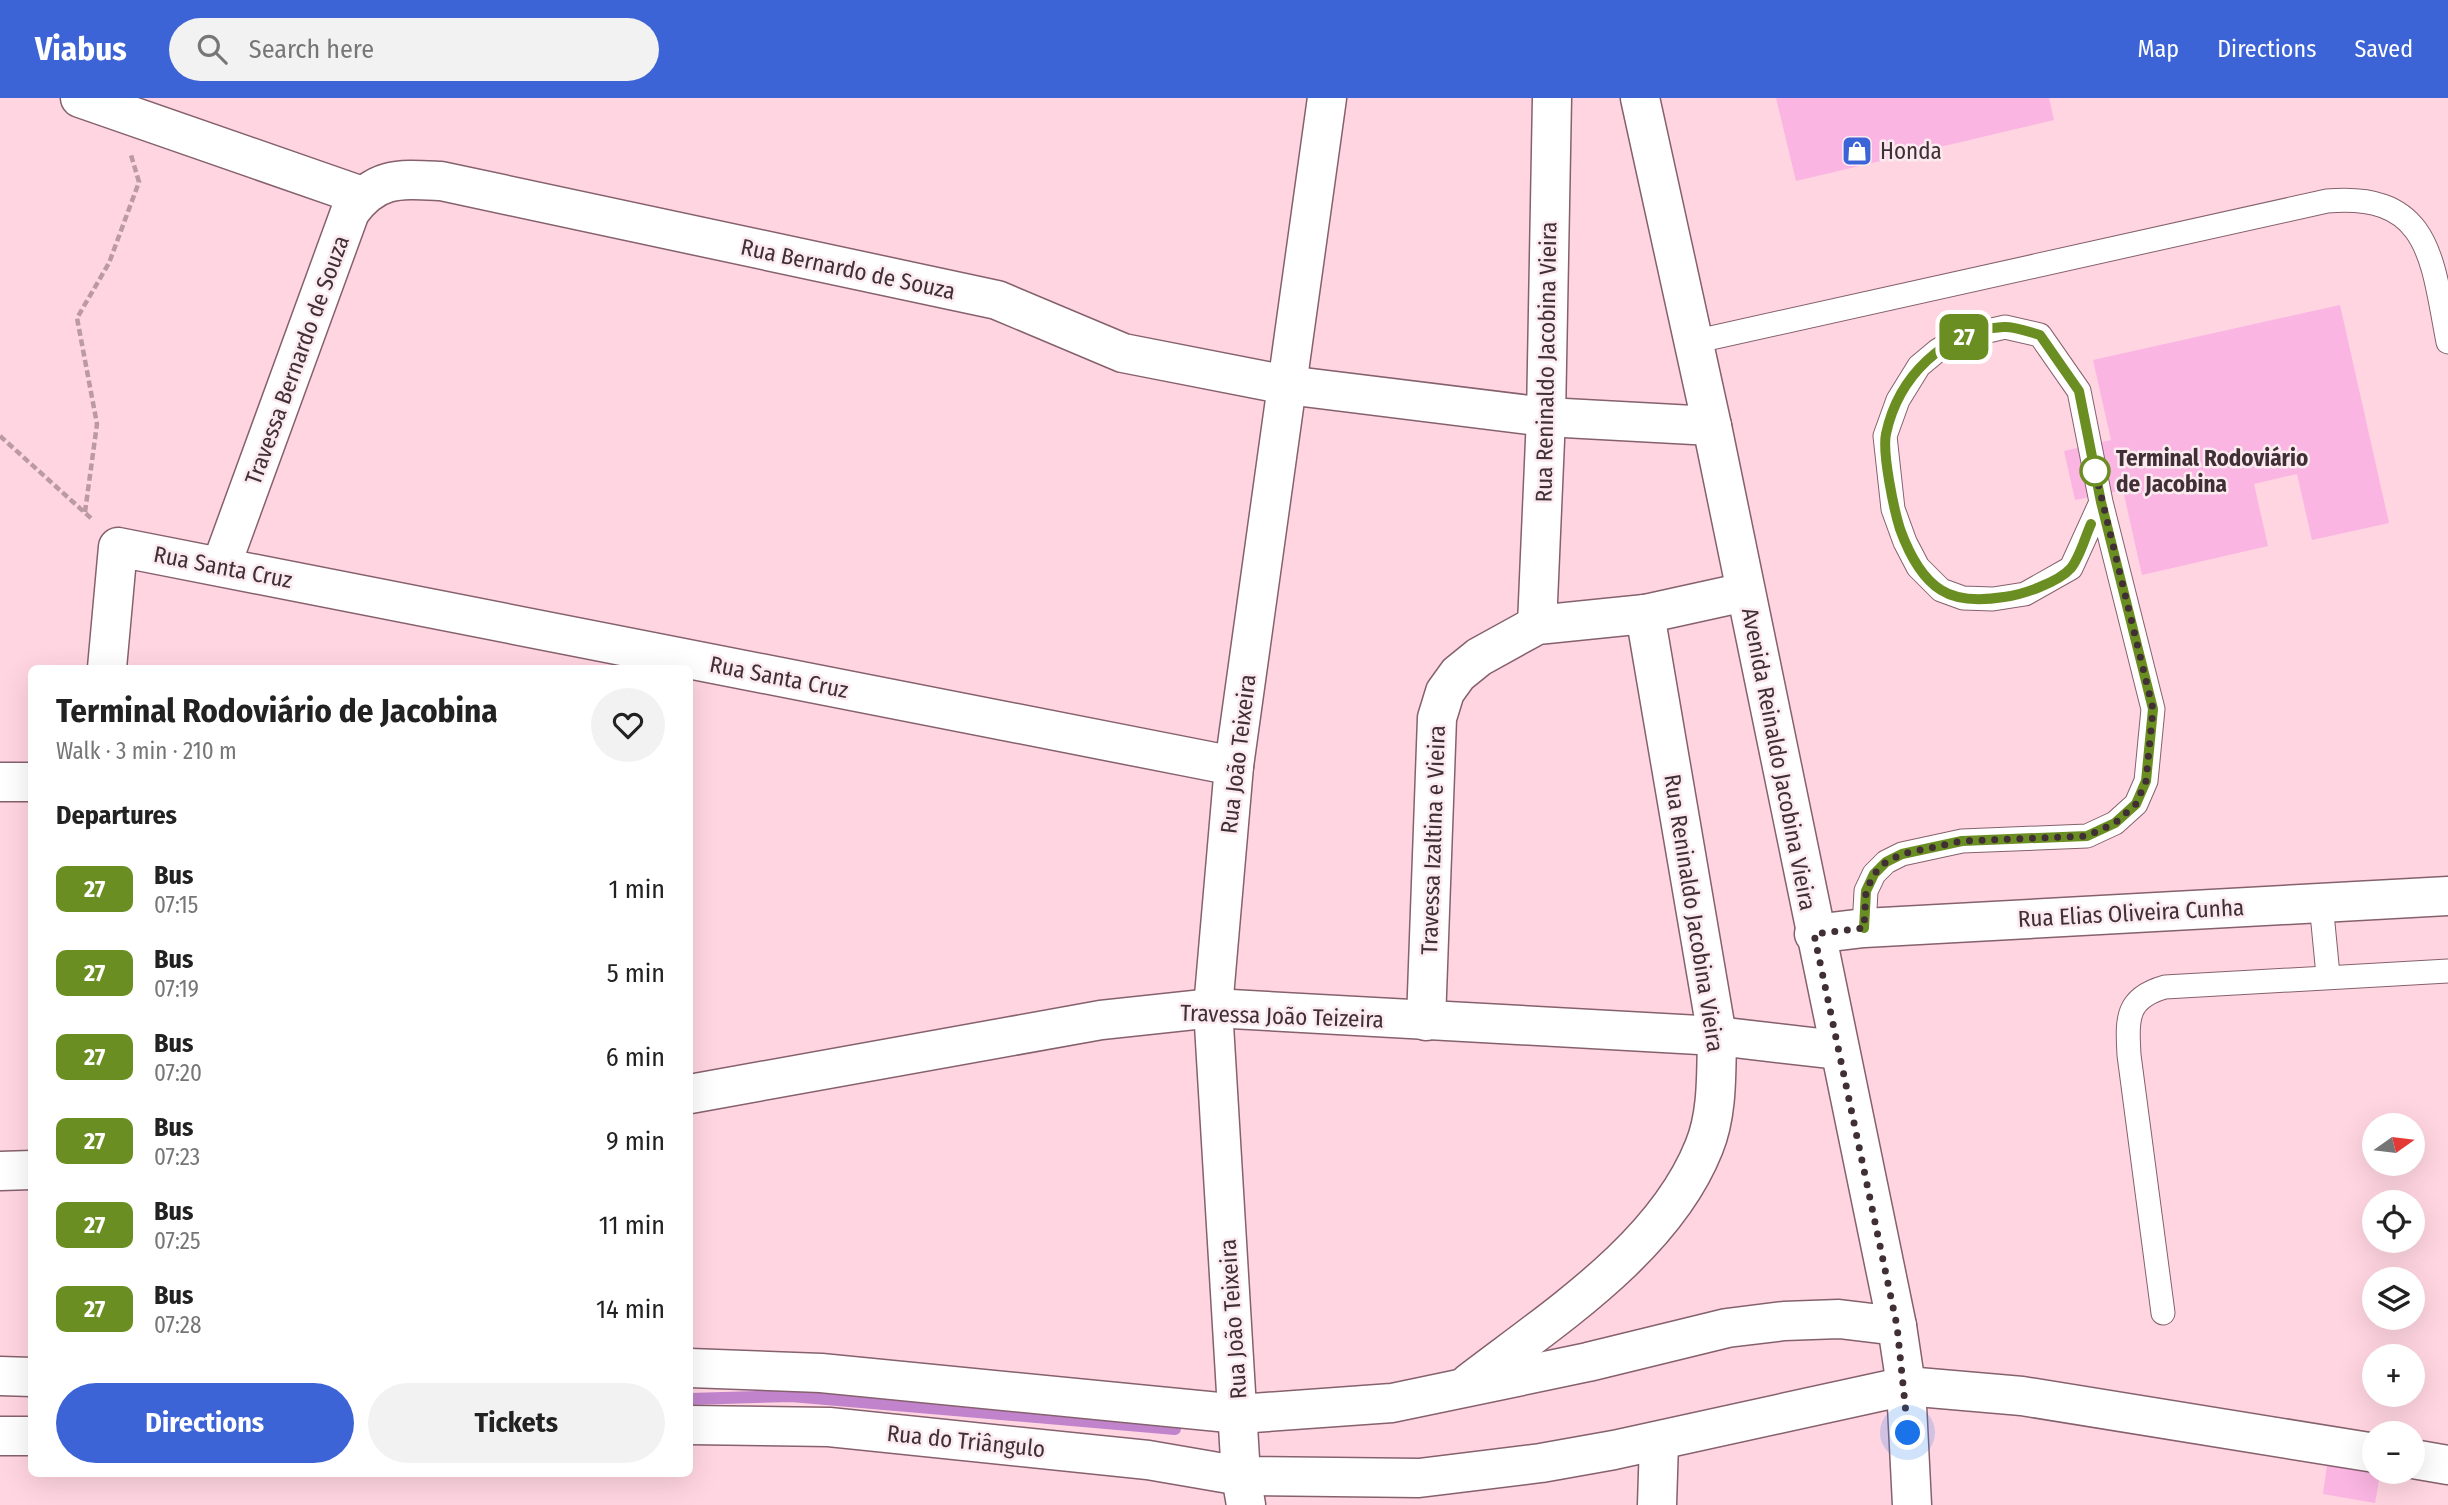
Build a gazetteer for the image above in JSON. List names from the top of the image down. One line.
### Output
{"streets":{"street":["Rua Bernardo de Souza","Travessa Bernardo de Souza","Rua Reninaldo Jacobina Vieira","Rua Santa Cruz","Rua João Teixeira","Avenida Reinaldo Jacobina Vieira","Travessa Izaltina e Vieira","Rua Elias Oliveira Cunha","Travessa João Teizeira","Rua do Triângulo"]},"crossings":[["Rua Bernardo de Souza","Travessa Bernardo de Souza"],["Rua Bernardo de Souza","Rua Reninaldo Jacobina Vieira"],["Rua Bernardo de Souza","Rua João Teixeira"],["Rua Bernardo de Souza","Avenida Reinaldo Jacobina Vieira"],["Travessa Bernardo de Souza","Rua Santa Cruz"],["Rua Reninaldo Jacobina Vieira","Rua João Teixeira"],["Rua Reninaldo Jacobina Vieira","Travessa Izaltina e Vieira"],["Rua Reninaldo Jacobina Vieira","Travessa João Teizeira"],["Rua Santa Cruz","Rua João Teixeira"],["Rua João Teixeira","Travessa João Teizeira"],["Rua João Teixeira","Rua do Triângulo"],["Avenida Reinaldo Jacobina Vieira","Travessa Izaltina e Vieira"],["Avenida Reinaldo Jacobina Vieira","Rua Elias Oliveira Cunha"],["Avenida Reinaldo Jacobina Vieira","Travessa João Teizeira"],["Avenida Reinaldo Jacobina Vieira","Rua do Triângulo"],["Travessa Izaltina e Vieira","Travessa João Teizeira"]],"places":{"shop":["Honda"],"other":["Terminal Rodoviário de Jacobina"]},"lines":["bus line 27"],"north":"right","page":{"header":"Viabus","search":"Search here","nav":["Map","Directions","Saved"],"on_map":"27","heading":[["Terminal Rodoviário de Jacobina","Walk · 3 min · 210 m"],"Departures"],"list":[{"mark":"27","name":"Bus","note":"07:15","value":"1 min"},{"mark":"27","name":"Bus","note":"07:19","value":"5 min"},{"mark":"27","name":"Bus","note":"07:20","value":"6 min"},{"mark":"27","name":"Bus","note":"07:23","value":"9 min"},{"mark":"27","name":"Bus","note":"07:25","value":"11 min"},{"mark":"27","name":"Bus","note":"07:28","value":"14 min"}],"map_buttons":["+","−"],"buttons":["Directions","Tickets"]}}
